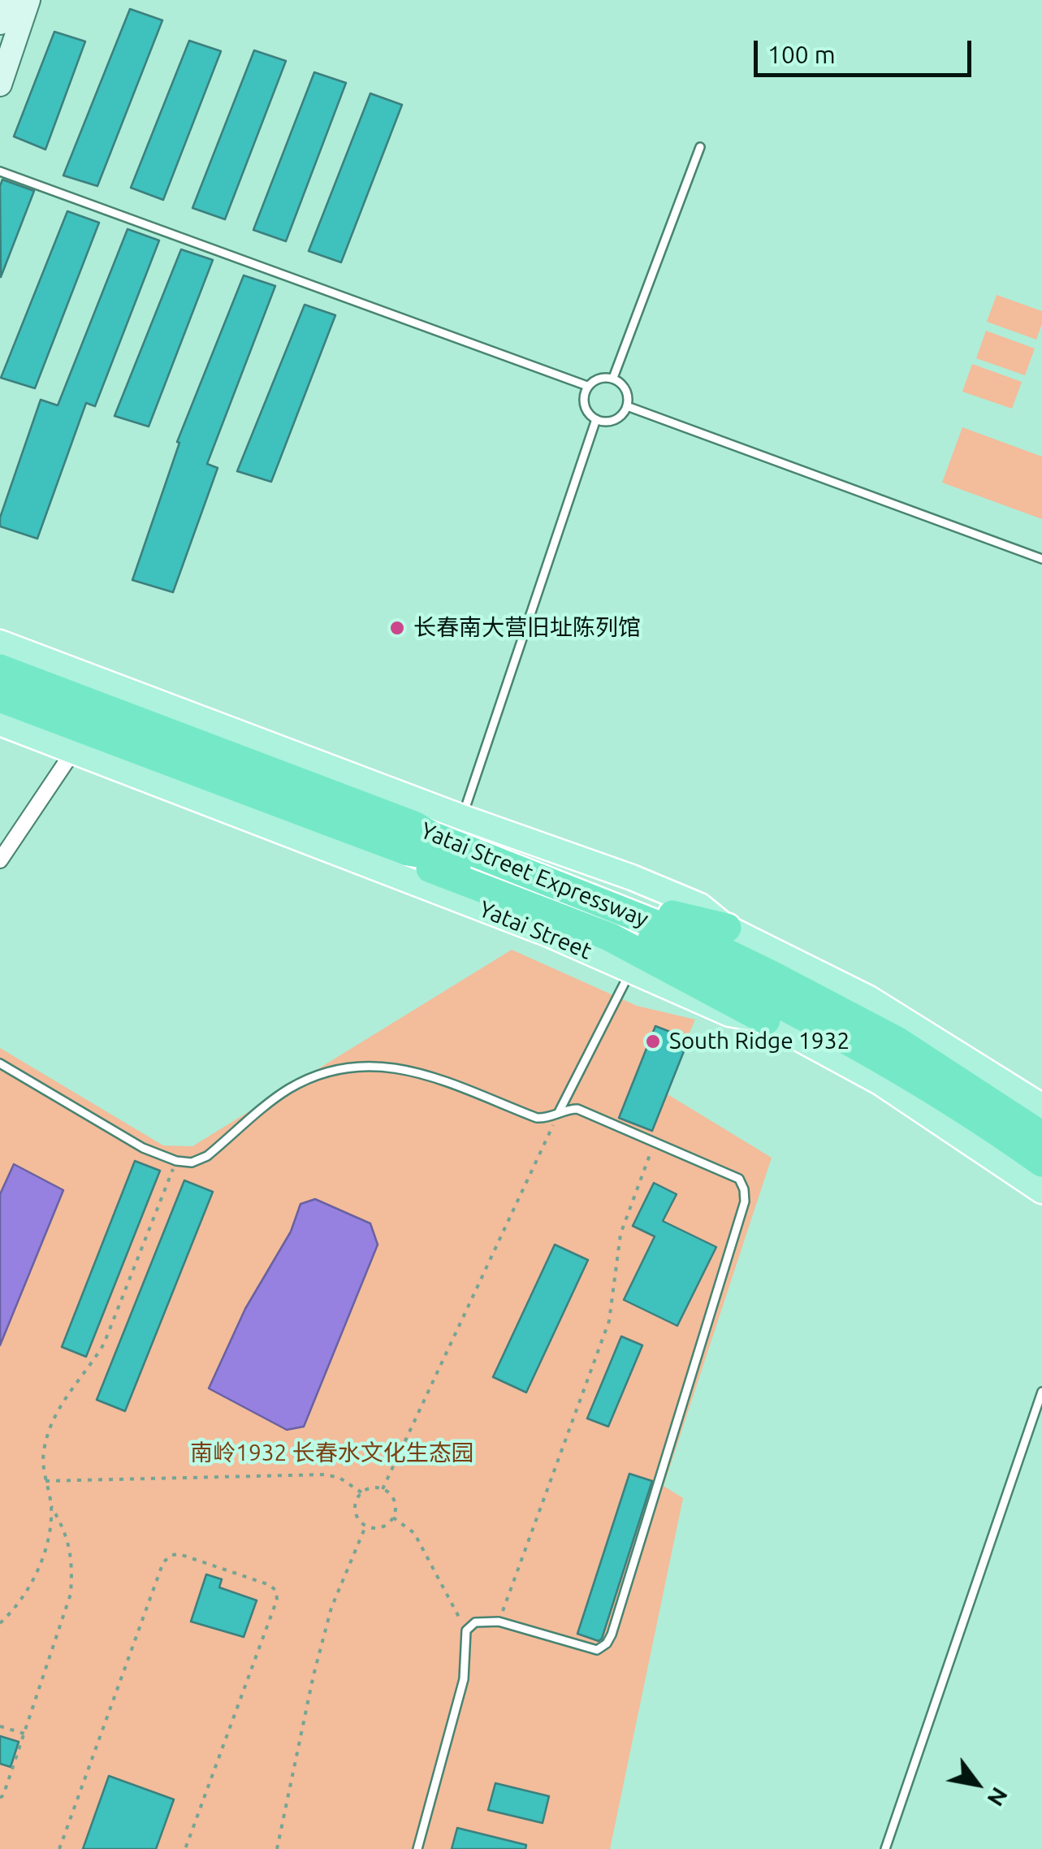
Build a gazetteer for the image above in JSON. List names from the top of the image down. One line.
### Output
{"streets":{"highway":["Yatai Street Expressway"],"main road":["Yatai Street"]},"parks":["南岭1932 长春水文化生态园"],"places":["长春南大营旧址陈列馆","South Ridge 1932"],"scale_bar":"100 m","north":"bottom right"}
